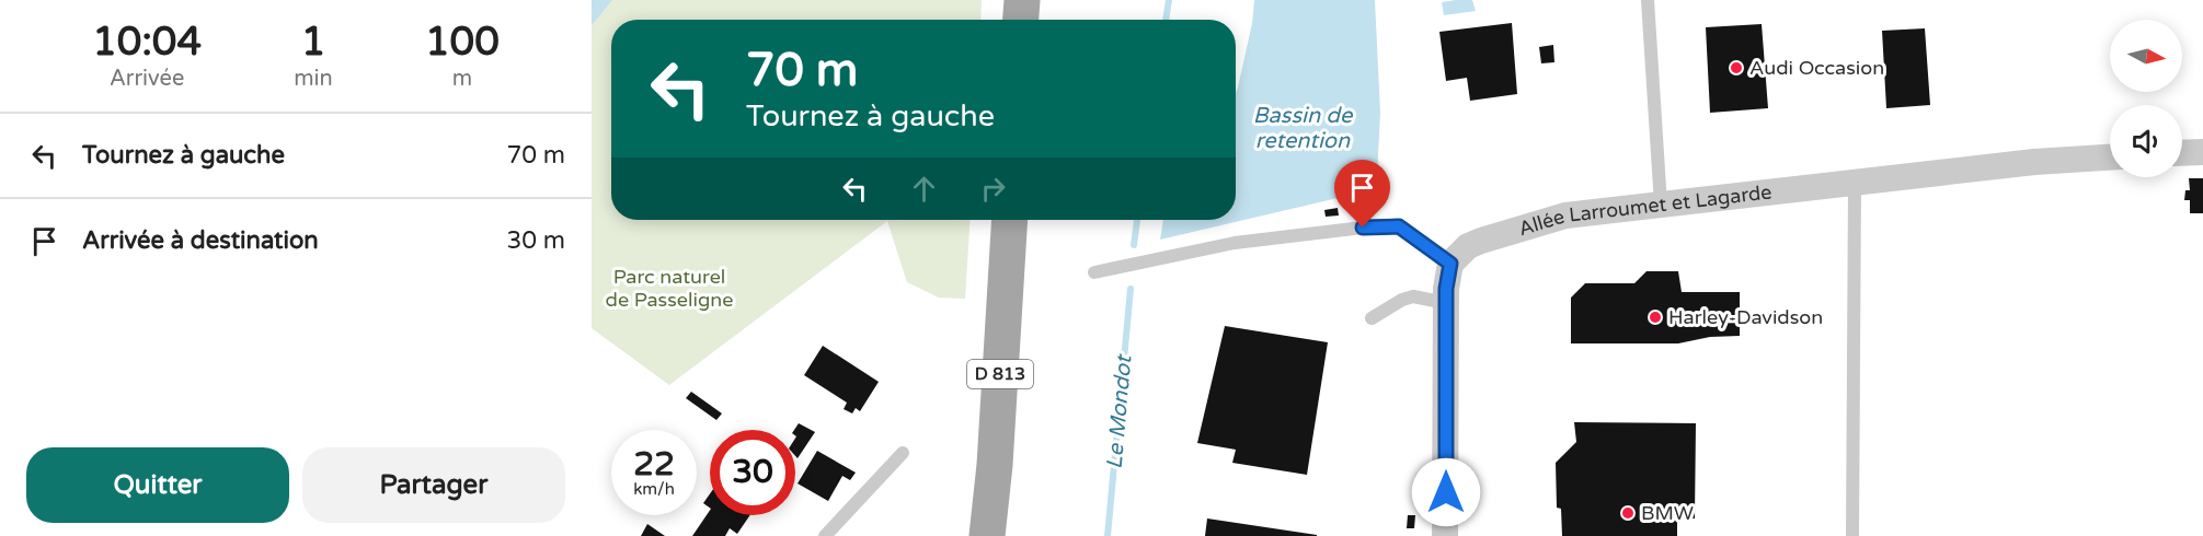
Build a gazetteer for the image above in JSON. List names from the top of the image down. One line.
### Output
{"streets":{"main road":["D 813"],"street":["Allée Larroumet et Lagarde"]},"water":["Bassin de retention","Le Mondot"],"parks":["Parc naturel de Passeligne"],"places":["Audi Occasion","Harley-Davidson","BMW"],"north":"right","page":{"eta":["10:04","Arrivée","1","min","100","m"],"turn":["70 m","Tournez à gauche"],"list":[{"name":"Tournez à gauche","value":"70 m"},{"name":"Arrivée à destination","value":"30 m"}],"speed":"22 km/h","limit":"30","buttons":["Quitter","Partager"]}}
